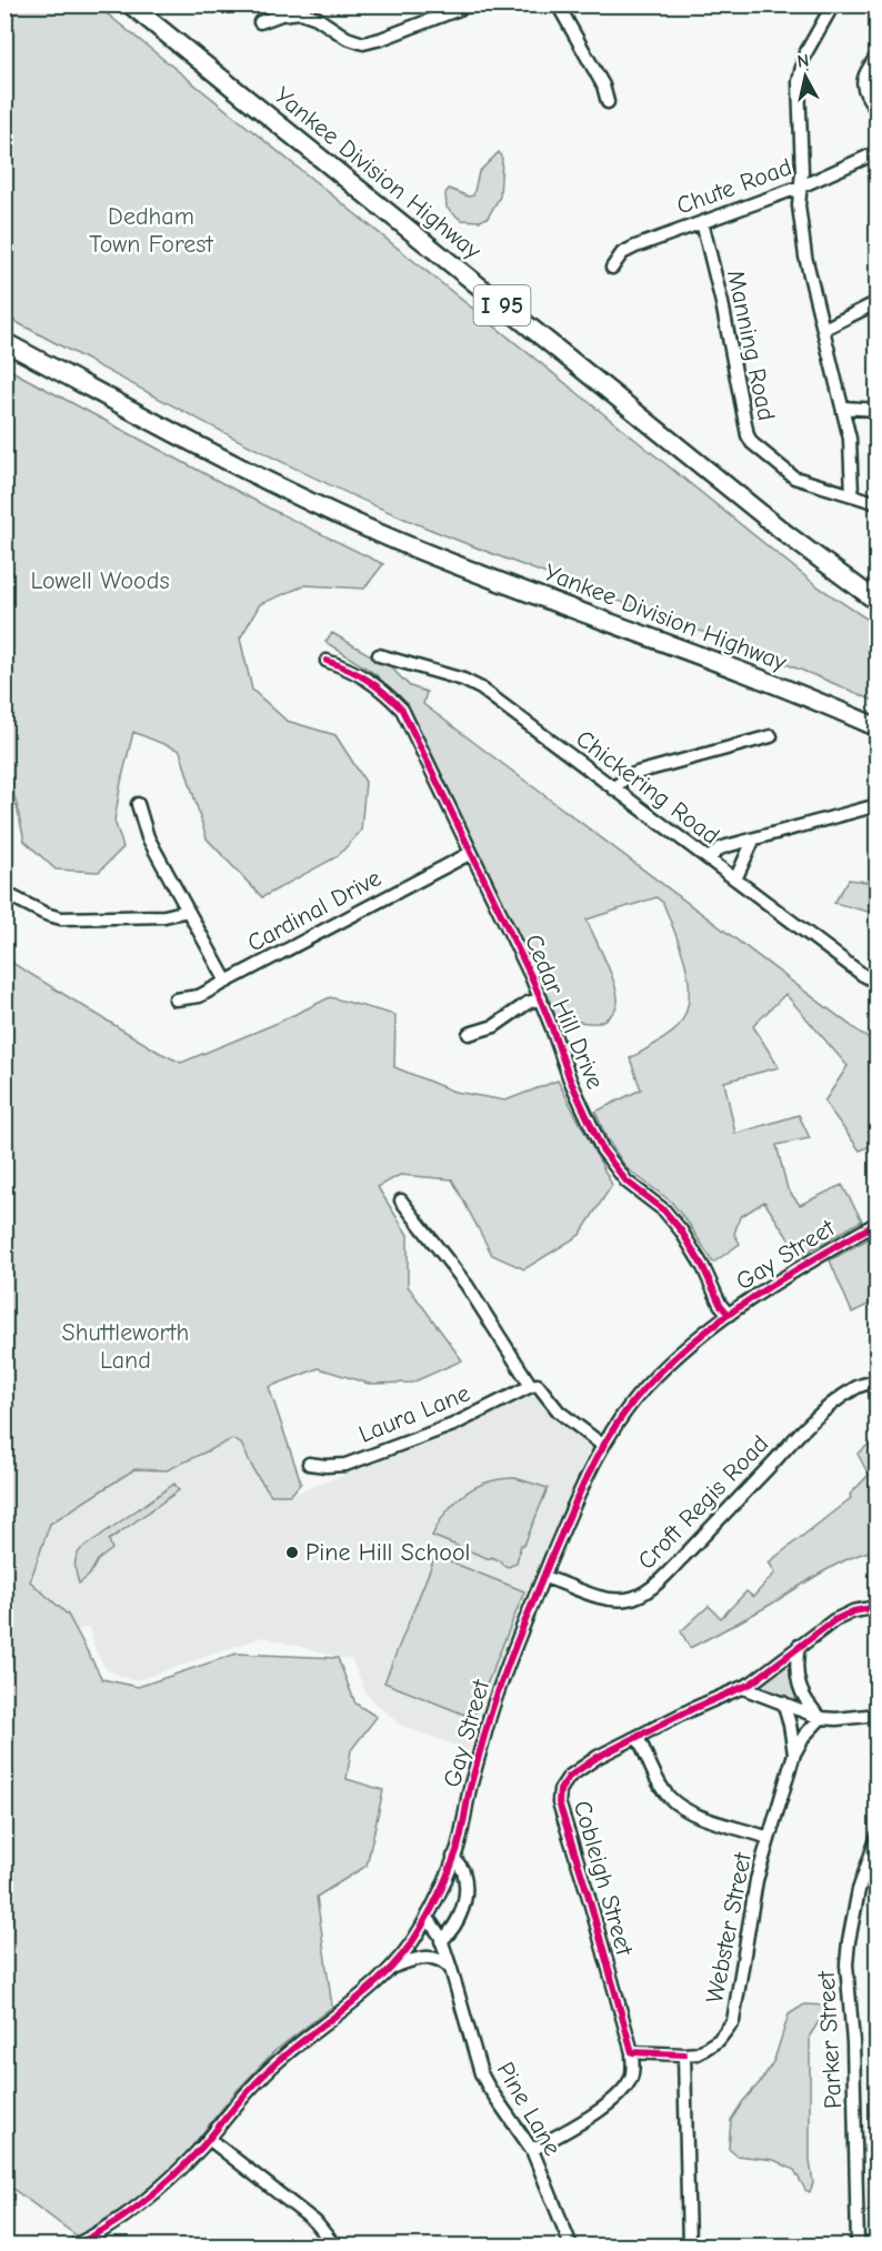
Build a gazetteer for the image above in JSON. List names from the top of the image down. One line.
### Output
{"streets":{"highway":["Yankee Division Highway","I 95"],"street":["Chute Road","Manning Road","Chickering Road","Cardinal Drive","Cedar Hill Drive","Gay Street","Laura Lane","Croft Regis Road","Cobleigh Street","Webster Street","Parker Street","Pine Lane"]},"crossings":[["Chute Road","Manning Road"],["Cardinal Drive","Cedar Hill Drive"],["Cedar Hill Drive","Gay Street"],["Gay Street","Croft Regis Road"],["Gay Street","Pine Lane"]],"parks":["Dedham Town Forest","Lowell Woods","Shuttleworth Land"],"places":["Pine Hill School"],"north":"top"}
